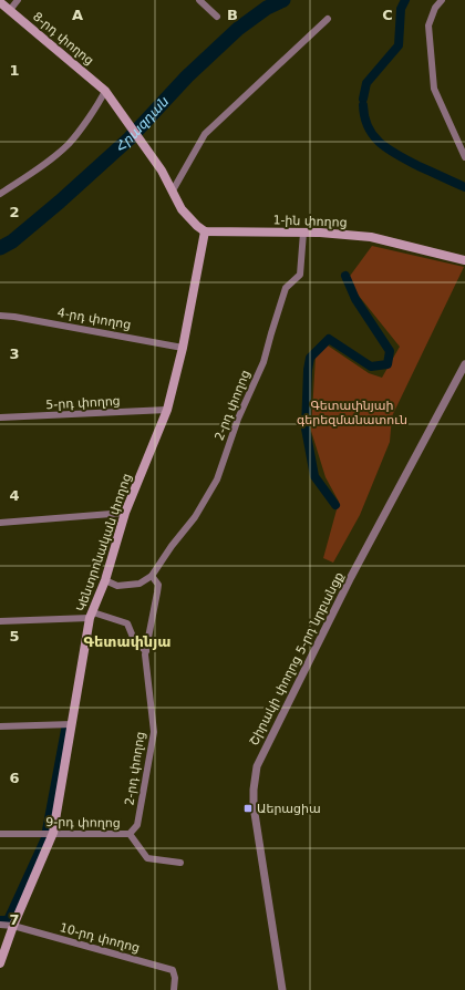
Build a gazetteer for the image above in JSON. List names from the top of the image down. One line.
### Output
{"streets":{"main road":["8-րդ փողոց","1-ին փողոց","Կենտրոնական փողոց"],"street":["4-րդ փողոց","5-րդ փողոց","2-րդ փողոց","Շիրակի փողոց 5-րդ նրբանցք","9-րդ փողոց","10-րդ փողոց"]},"crossings":[["1-ին փողոց","2-րդ փողոց"],["1-ին փողոց","Կենտրոնական փողոց"],["4-րդ փողոց","Կենտրոնական փողոց"],["5-րդ փողոց","Կենտրոնական փողոց"],["2-րդ փողոց","9-րդ փողոց"],["Կենտրոնական փողոց","9-րդ փողոց"],["Կենտրոնական փողոց","10-րդ փողոց"]],"districts":["Գետափնյա"],"water":["Հրազդան"],"parks":["Գետափնյաի գերեզմանատուն"],"places":{"transit":["Աերացիա"]},"grid":{"columns":["A","B","C"],"rows":["1","2","3","4","5","6","7"]}}
